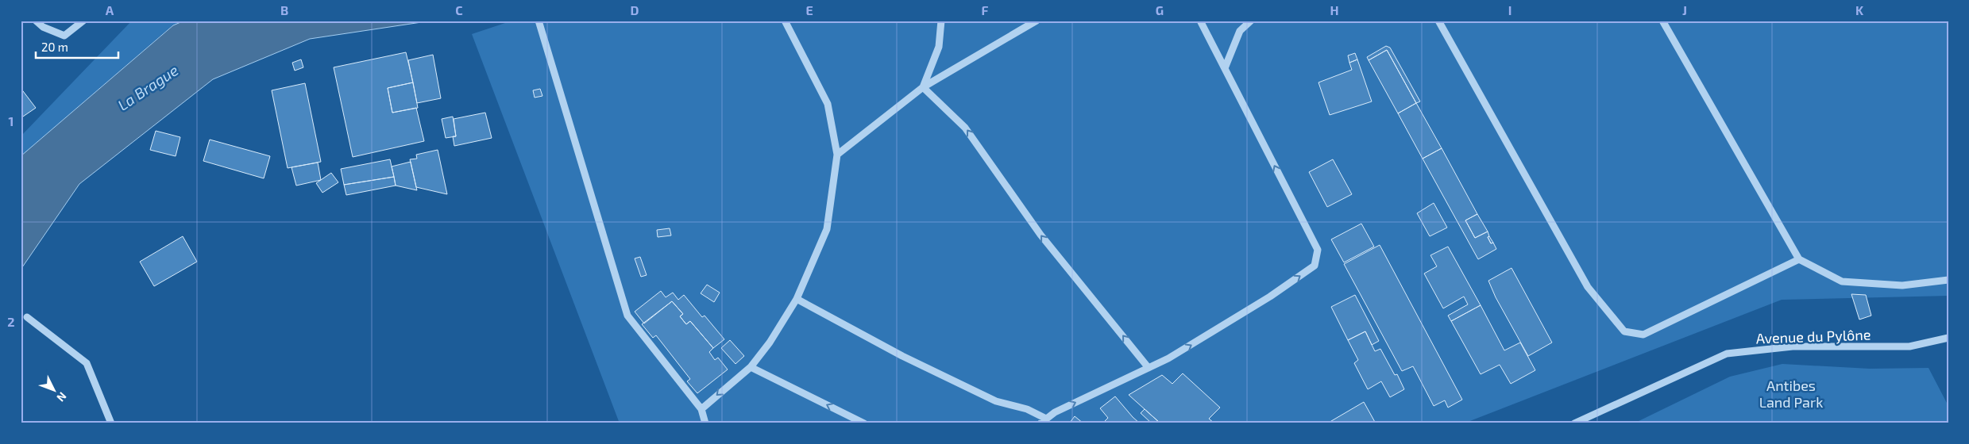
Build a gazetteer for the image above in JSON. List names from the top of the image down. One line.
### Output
{"streets":{"street":["Avenue du Pylône"]},"water":["La Brague"],"parks":["Antibes Land Park"],"scale_bar":"20 m","north":"bottom right","grid":{"columns":["A","B","C","D","E","F","G","H","I","J","K"],"rows":["1","2"]}}
